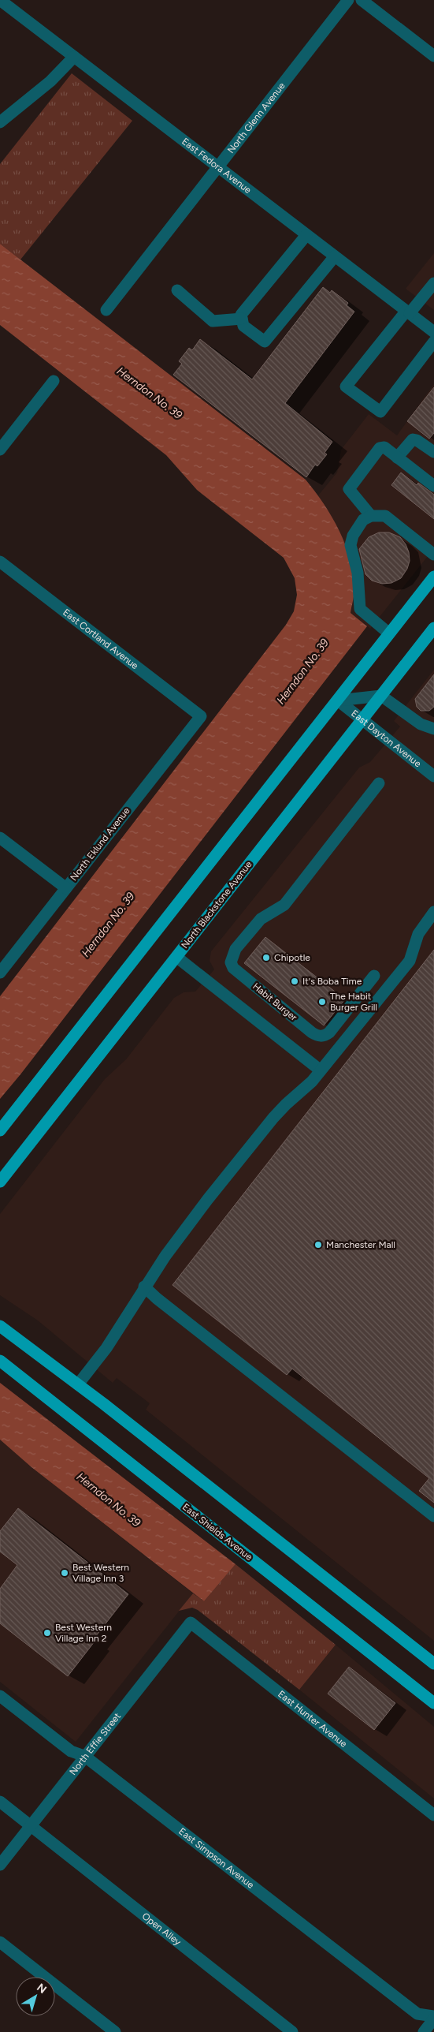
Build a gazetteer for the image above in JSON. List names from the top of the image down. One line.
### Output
{"streets":{"main road":["North Blackstone Avenue","East Shields Avenue"],"street":["North Glenn Avenue","East Fedora Avenue","East Cortland Avenue","East Dayton Avenue","North Eklund Avenue","Habit Burger","East Hunter Avenue","North Effie Street","East Simpson Avenue","Open Alley"]},"crossings":[["North Glenn Avenue","East Fedora Avenue"],["East Cortland Avenue","North Eklund Avenue"],["East Dayton Avenue","North Blackstone Avenue"],["East Hunter Avenue","North Effie Street"],["North Effie Street","East Simpson Avenue"],["North Effie Street","Open Alley"]],"water":["Herndon No. 39"],"places":["Chipotle","It's Boba Time","The Habit Burger Grill","Manchester Mall","Best Western Village Inn 3","Best Western Village Inn 2"],"north":"top right"}
